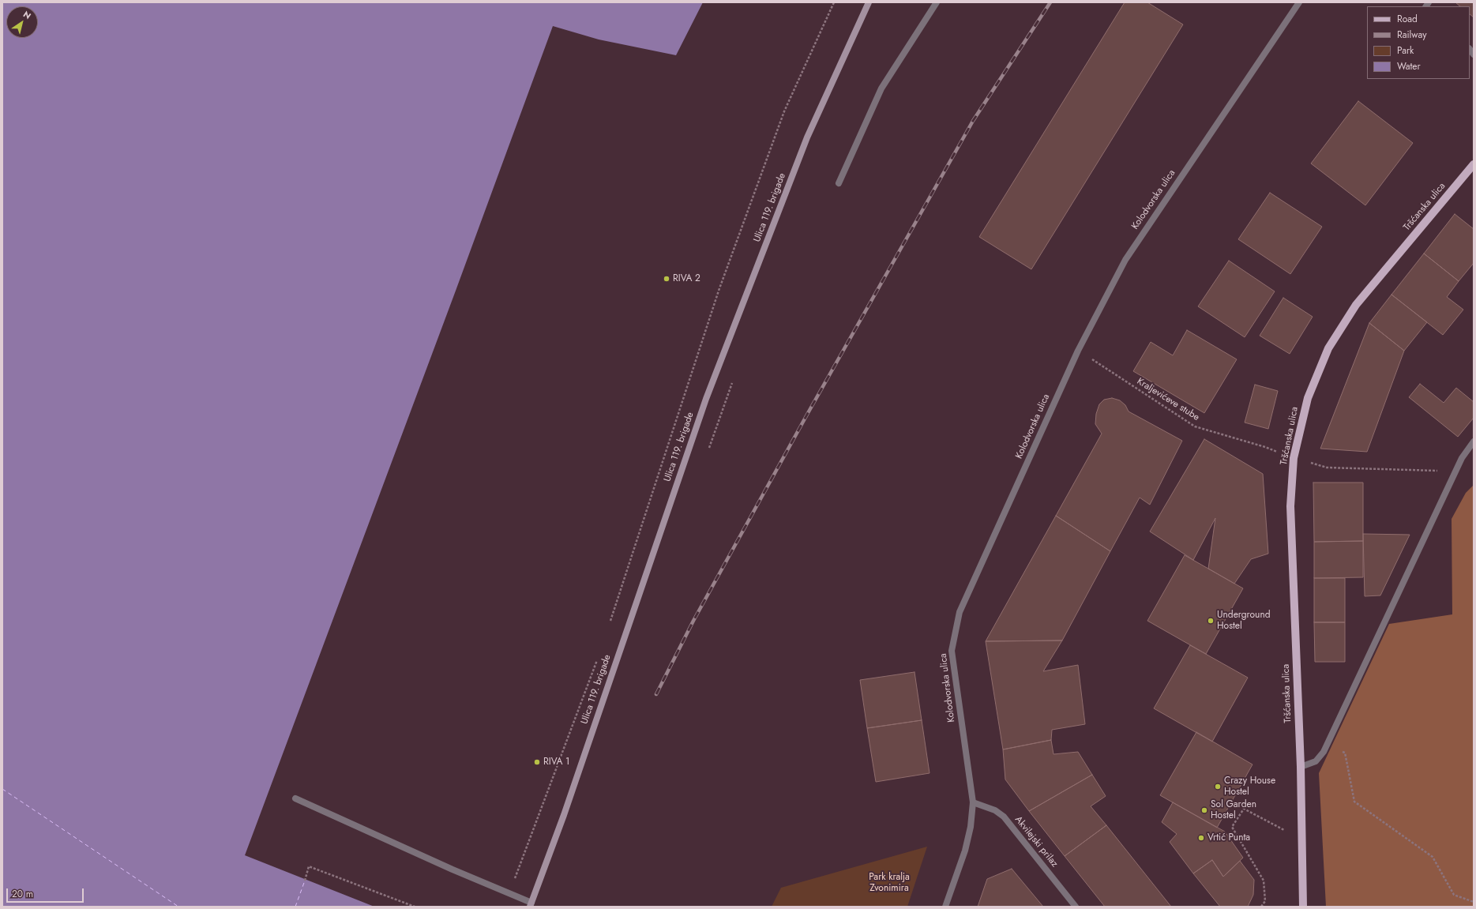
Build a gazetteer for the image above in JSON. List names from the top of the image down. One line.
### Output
{"streets":{"main road":["Tršćanska ulica","Ulica 119. brigade"],"street":["Kolodvorska ulica","Akvilejski prilaz"],"path":["Kraljevićeve stube"]},"crossings":[["Kolodvorska ulica","Kraljevićeve stube"],["Kolodvorska ulica","Akvilejski prilaz"],["Tršćanska ulica","Kraljevićeve stube"]],"parks":["Park kralja Zvonimira"],"places":["RIVA 2","Underground Hostel","RIVA 1","Crazy House Hostel","Sol Garden Hostel","Vrtić Punta"],"legend":["Road","Railway","Park","Water"],"scale_bar":"20 m","north":"top right"}
